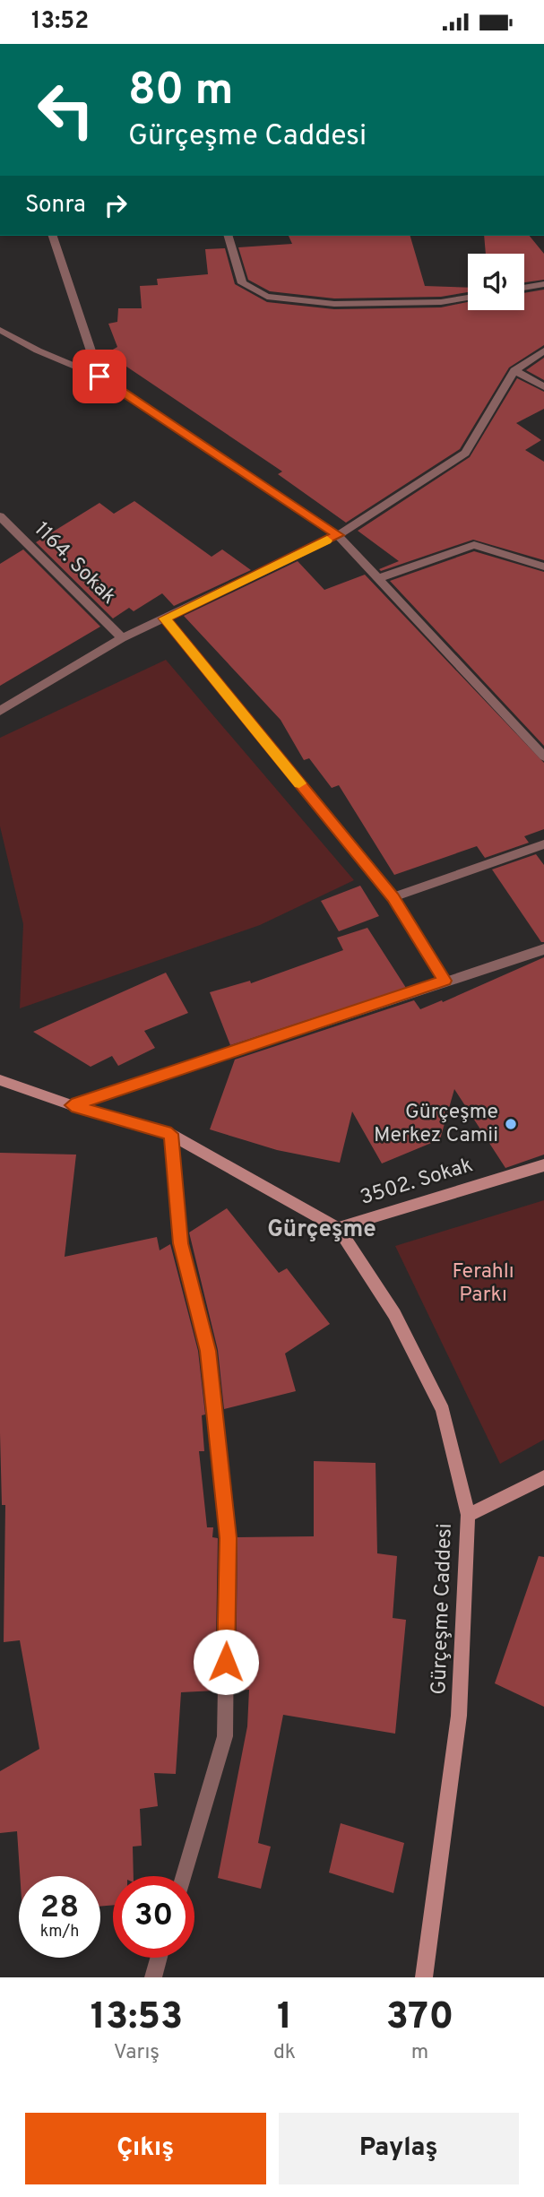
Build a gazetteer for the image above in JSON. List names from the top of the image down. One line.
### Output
{"streets":{"main road":["3502. Sokak","Gürçeşme Caddesi"],"street":["1164. Sokak"]},"crossings":[["3502. Sokak","Gürçeşme Caddesi"]],"districts":["Gürçeşme"],"parks":["Ferahlı Parkı"],"places":["Gürçeşme Merkez Camii"],"page":{"status":"13:52","turn":["80 m","Gürçeşme Caddesi"],"then":"Sonra","speed":"28 km/h","limit":"30","eta":["13:53","Varış","1","dk","370","m"],"buttons":["Çıkış","Paylaş"]}}
